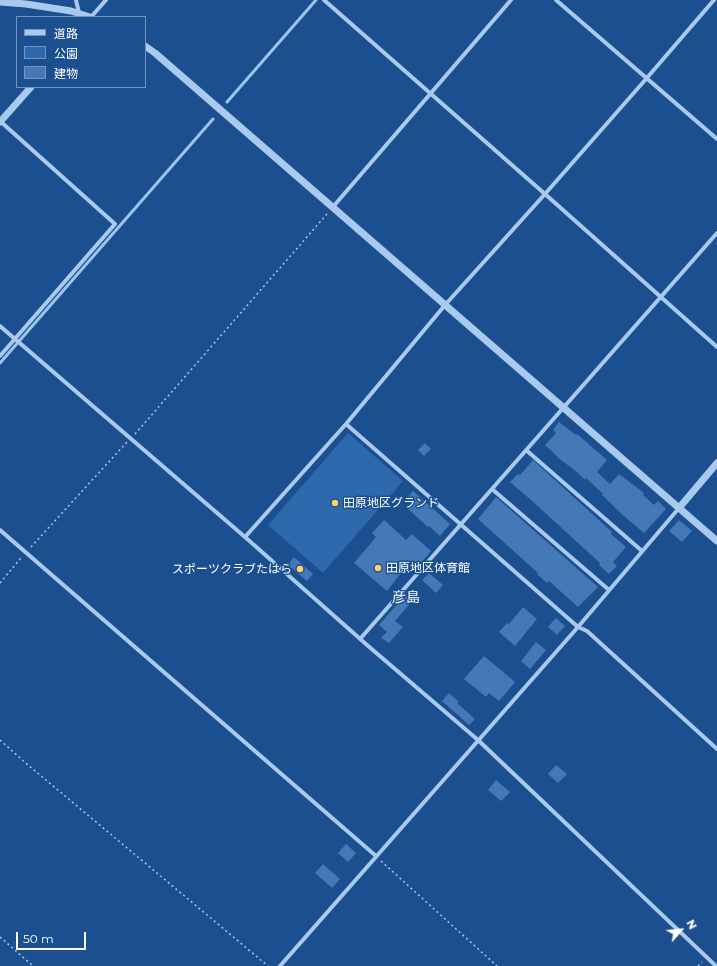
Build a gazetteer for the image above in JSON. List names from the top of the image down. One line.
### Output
{"districts":["彦島"],"places":["田原地区グランド","田原地区体育館","スポーツクラブたはら"],"legend":["道路","公園","建物"],"scale_bar":"50 m","north":"top right"}
